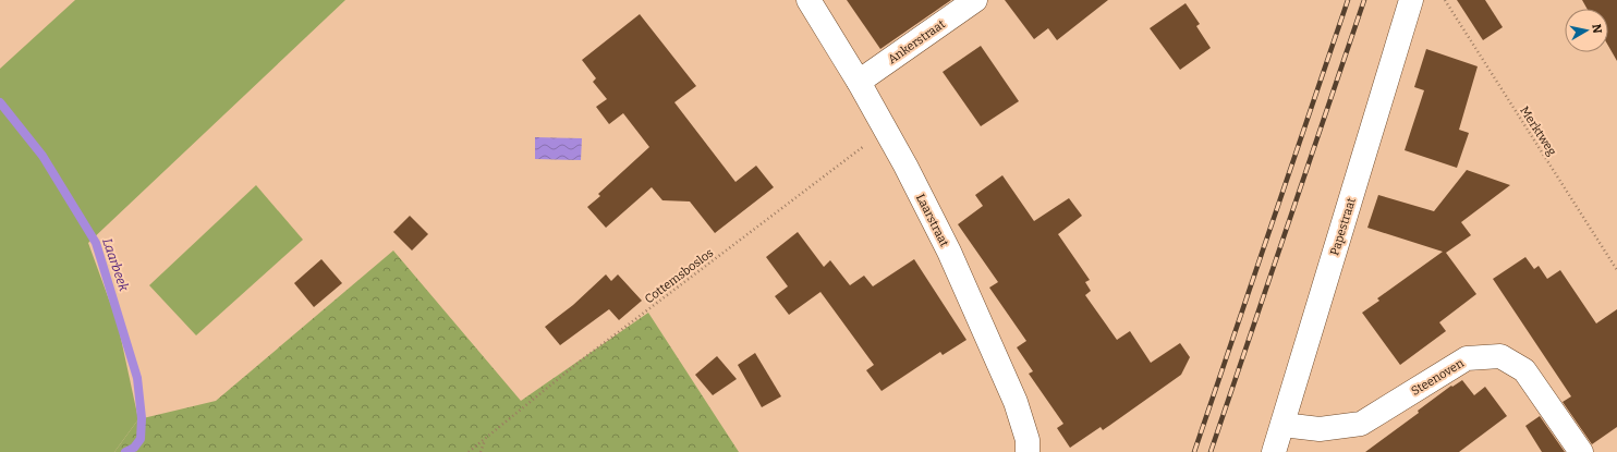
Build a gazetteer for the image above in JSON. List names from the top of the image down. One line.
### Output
{"streets":{"street":["Ankerstraat","Laarstraat","Papestraat","Steenoven"],"path":["Merktweg","Cottemsboslos"]},"crossings":[["Ankerstraat","Laarstraat"],["Laarstraat","Cottemsboslos"],["Papestraat","Steenoven"]],"water":["Laarbeek"],"north":"right"}
